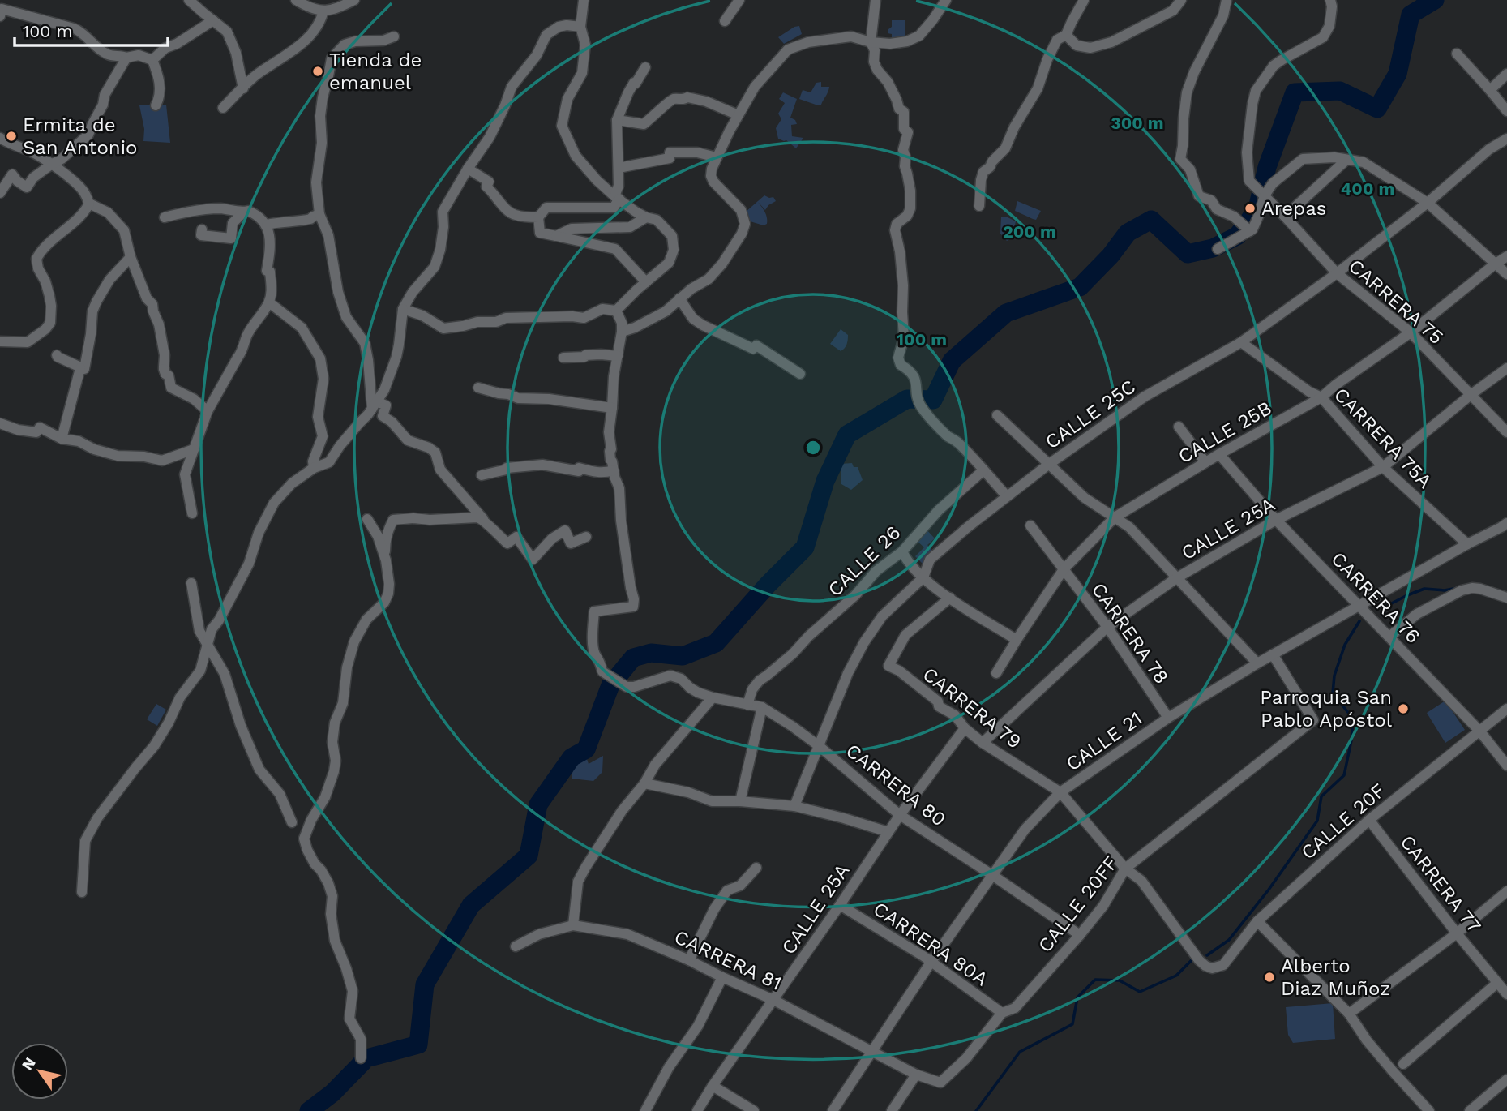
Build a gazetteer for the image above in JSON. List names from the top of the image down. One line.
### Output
{"streets":{"street":["CARRERA 75","CALLE 25C","CALLE 25B","CARRERA 75A","CALLE 25A","CALLE 26","CARRERA 76","CARRERA 78","CARRERA 79","CALLE 21","CARRERA 80","CALLE 20F","CARRERA 77","CALLE 20FF","CARRERA 80A","CARRERA 81"]},"crossings":[["CARRERA 75","CALLE 25C"],["CARRERA 75","CALLE 25B"],["CARRERA 75","CALLE 25A"],["CALLE 25C","CARRERA 75A"],["CALLE 25C","CARRERA 80"],["CALLE 25B","CARRERA 75A"],["CALLE 25B","CARRERA 76"],["CALLE 25B","CARRERA 78"],["CARRERA 75A","CALLE 25A"],["CARRERA 75A","CALLE 21"],["CALLE 25A","CARRERA 76"],["CALLE 25A","CARRERA 78"],["CALLE 25A","CARRERA 79"],["CALLE 25A","CARRERA 80"],["CALLE 25A","CARRERA 80A"],["CALLE 25A","CARRERA 81"],["CALLE 26","CARRERA 80"],["CARRERA 76","CALLE 21"],["CARRERA 76","CALLE 20F"],["CARRERA 78","CALLE 21"],["CARRERA 79","CALLE 21"],["CARRERA 79","CALLE 20F"],["CARRERA 79","CALLE 20FF"],["CALLE 21","CARRERA 80"],["CALLE 21","CALLE 20FF"],["CALLE 21","CARRERA 80A"],["CALLE 21","CARRERA 81"],["CARRERA 80","CALLE 20FF"],["CALLE 20F","CARRERA 77"],["CALLE 20FF","CARRERA 80A"],["CALLE 20FF","CARRERA 81"]],"places":["Tienda de emanuel","Ermita de San Antonio","Arepas","Parroquia San Pablo Apóstol","Alberto Diaz Muñoz"],"scale_bar":"100 m","north":"top left","rings":["300 m","400 m","200 m","100 m"]}
